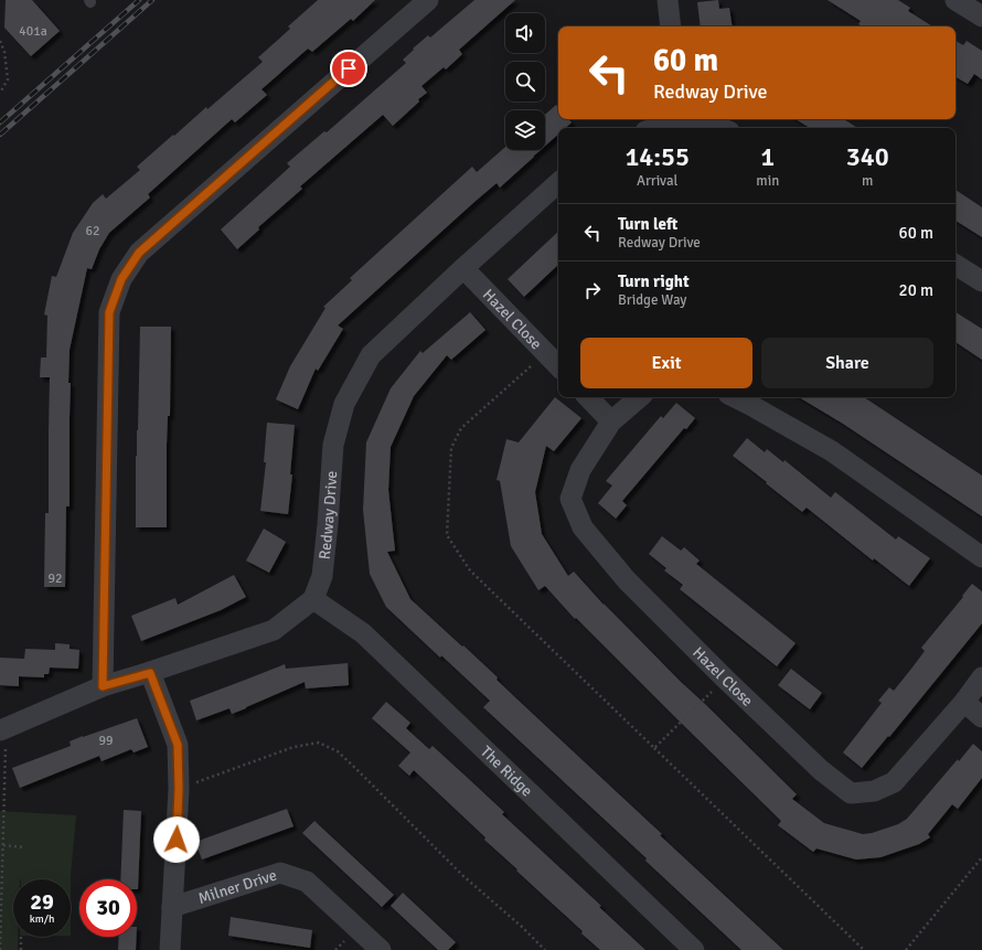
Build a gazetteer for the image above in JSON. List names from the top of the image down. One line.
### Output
{"streets":{"street":["Hazel Close","Redway Drive","The Ridge","Milner Drive"]},"crossings":[["Hazel Close","Redway Drive"],["Redway Drive","The Ridge"]],"house_numbers":["401a","62","92","99"],"page":{"turn":["60 m","Redway Drive"],"eta":["14:55","Arrival","1","min","340","m"],"list":[{"name":"Turn left","note":"Redway Drive","value":"60 m"},{"name":"Turn right","note":"Bridge Way","value":"20 m"}],"buttons":["Exit","Share"],"speed":"29 km/h","limit":"30"}}
